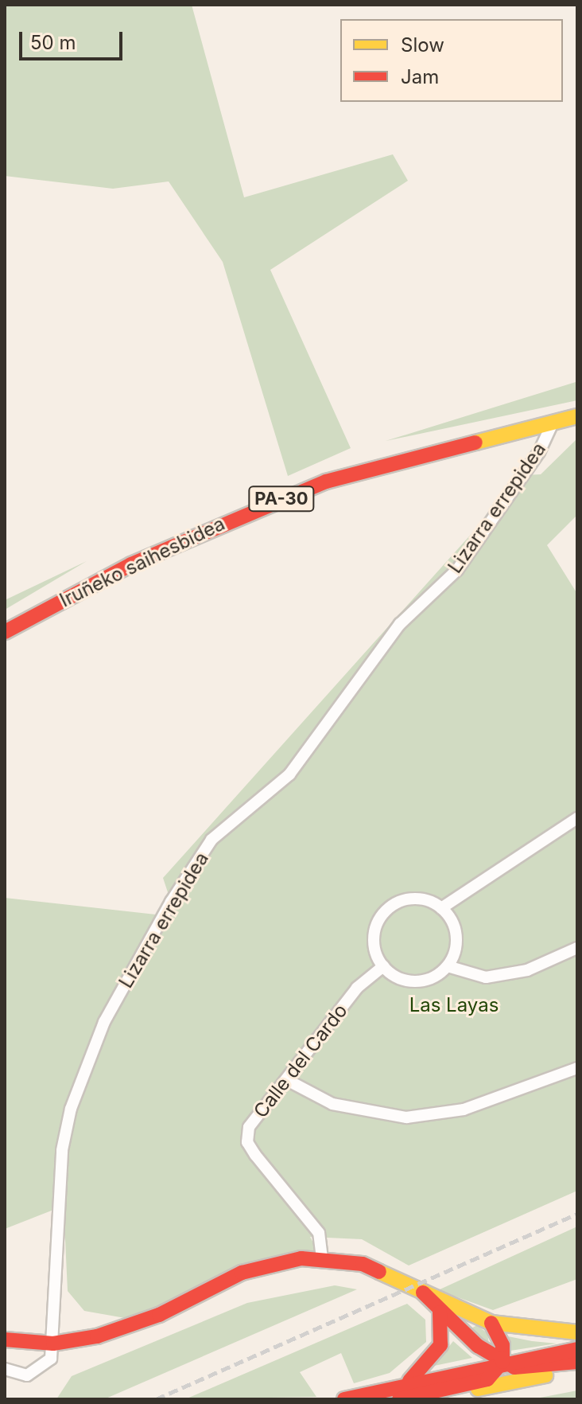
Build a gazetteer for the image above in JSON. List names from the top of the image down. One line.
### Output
{"streets":{"main road":["PA-30","Iruñeko saihesbidea"],"street":["Lizarra errepidea","Calle del Cardo"]},"crossings":[["Lizarra errepidea","Iruñeko saihesbidea"]],"parks":["Las Layas"],"legend":["Slow","Jam"],"scale_bar":"50 m"}
